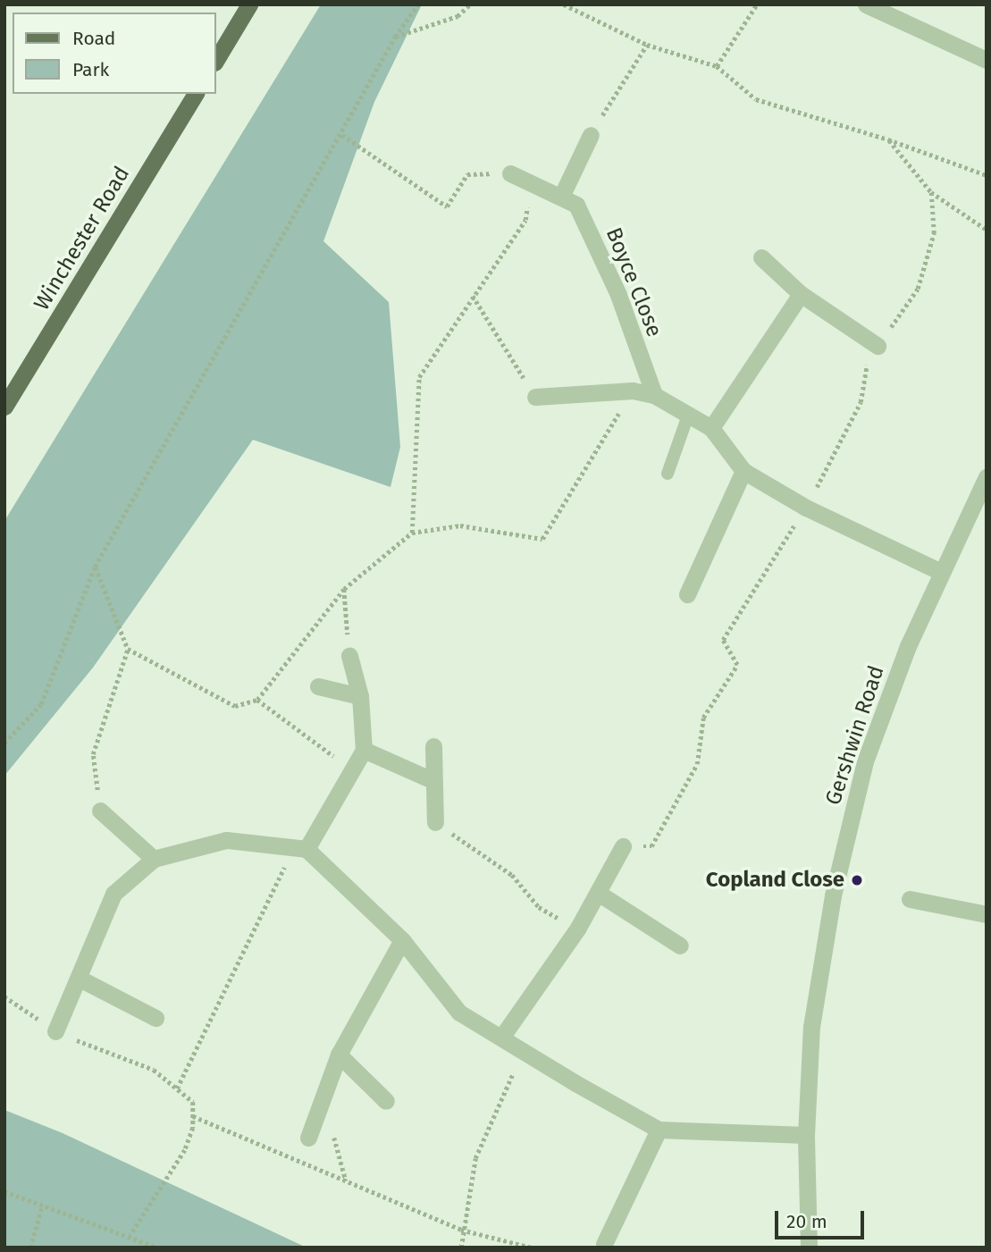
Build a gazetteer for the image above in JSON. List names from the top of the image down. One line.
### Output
{"streets":{"main road":["Winchester Road"],"street":["Boyce Close","Gershwin Road"]},"places":["Copland Close"],"legend":["Road","Park"],"scale_bar":"20 m"}
